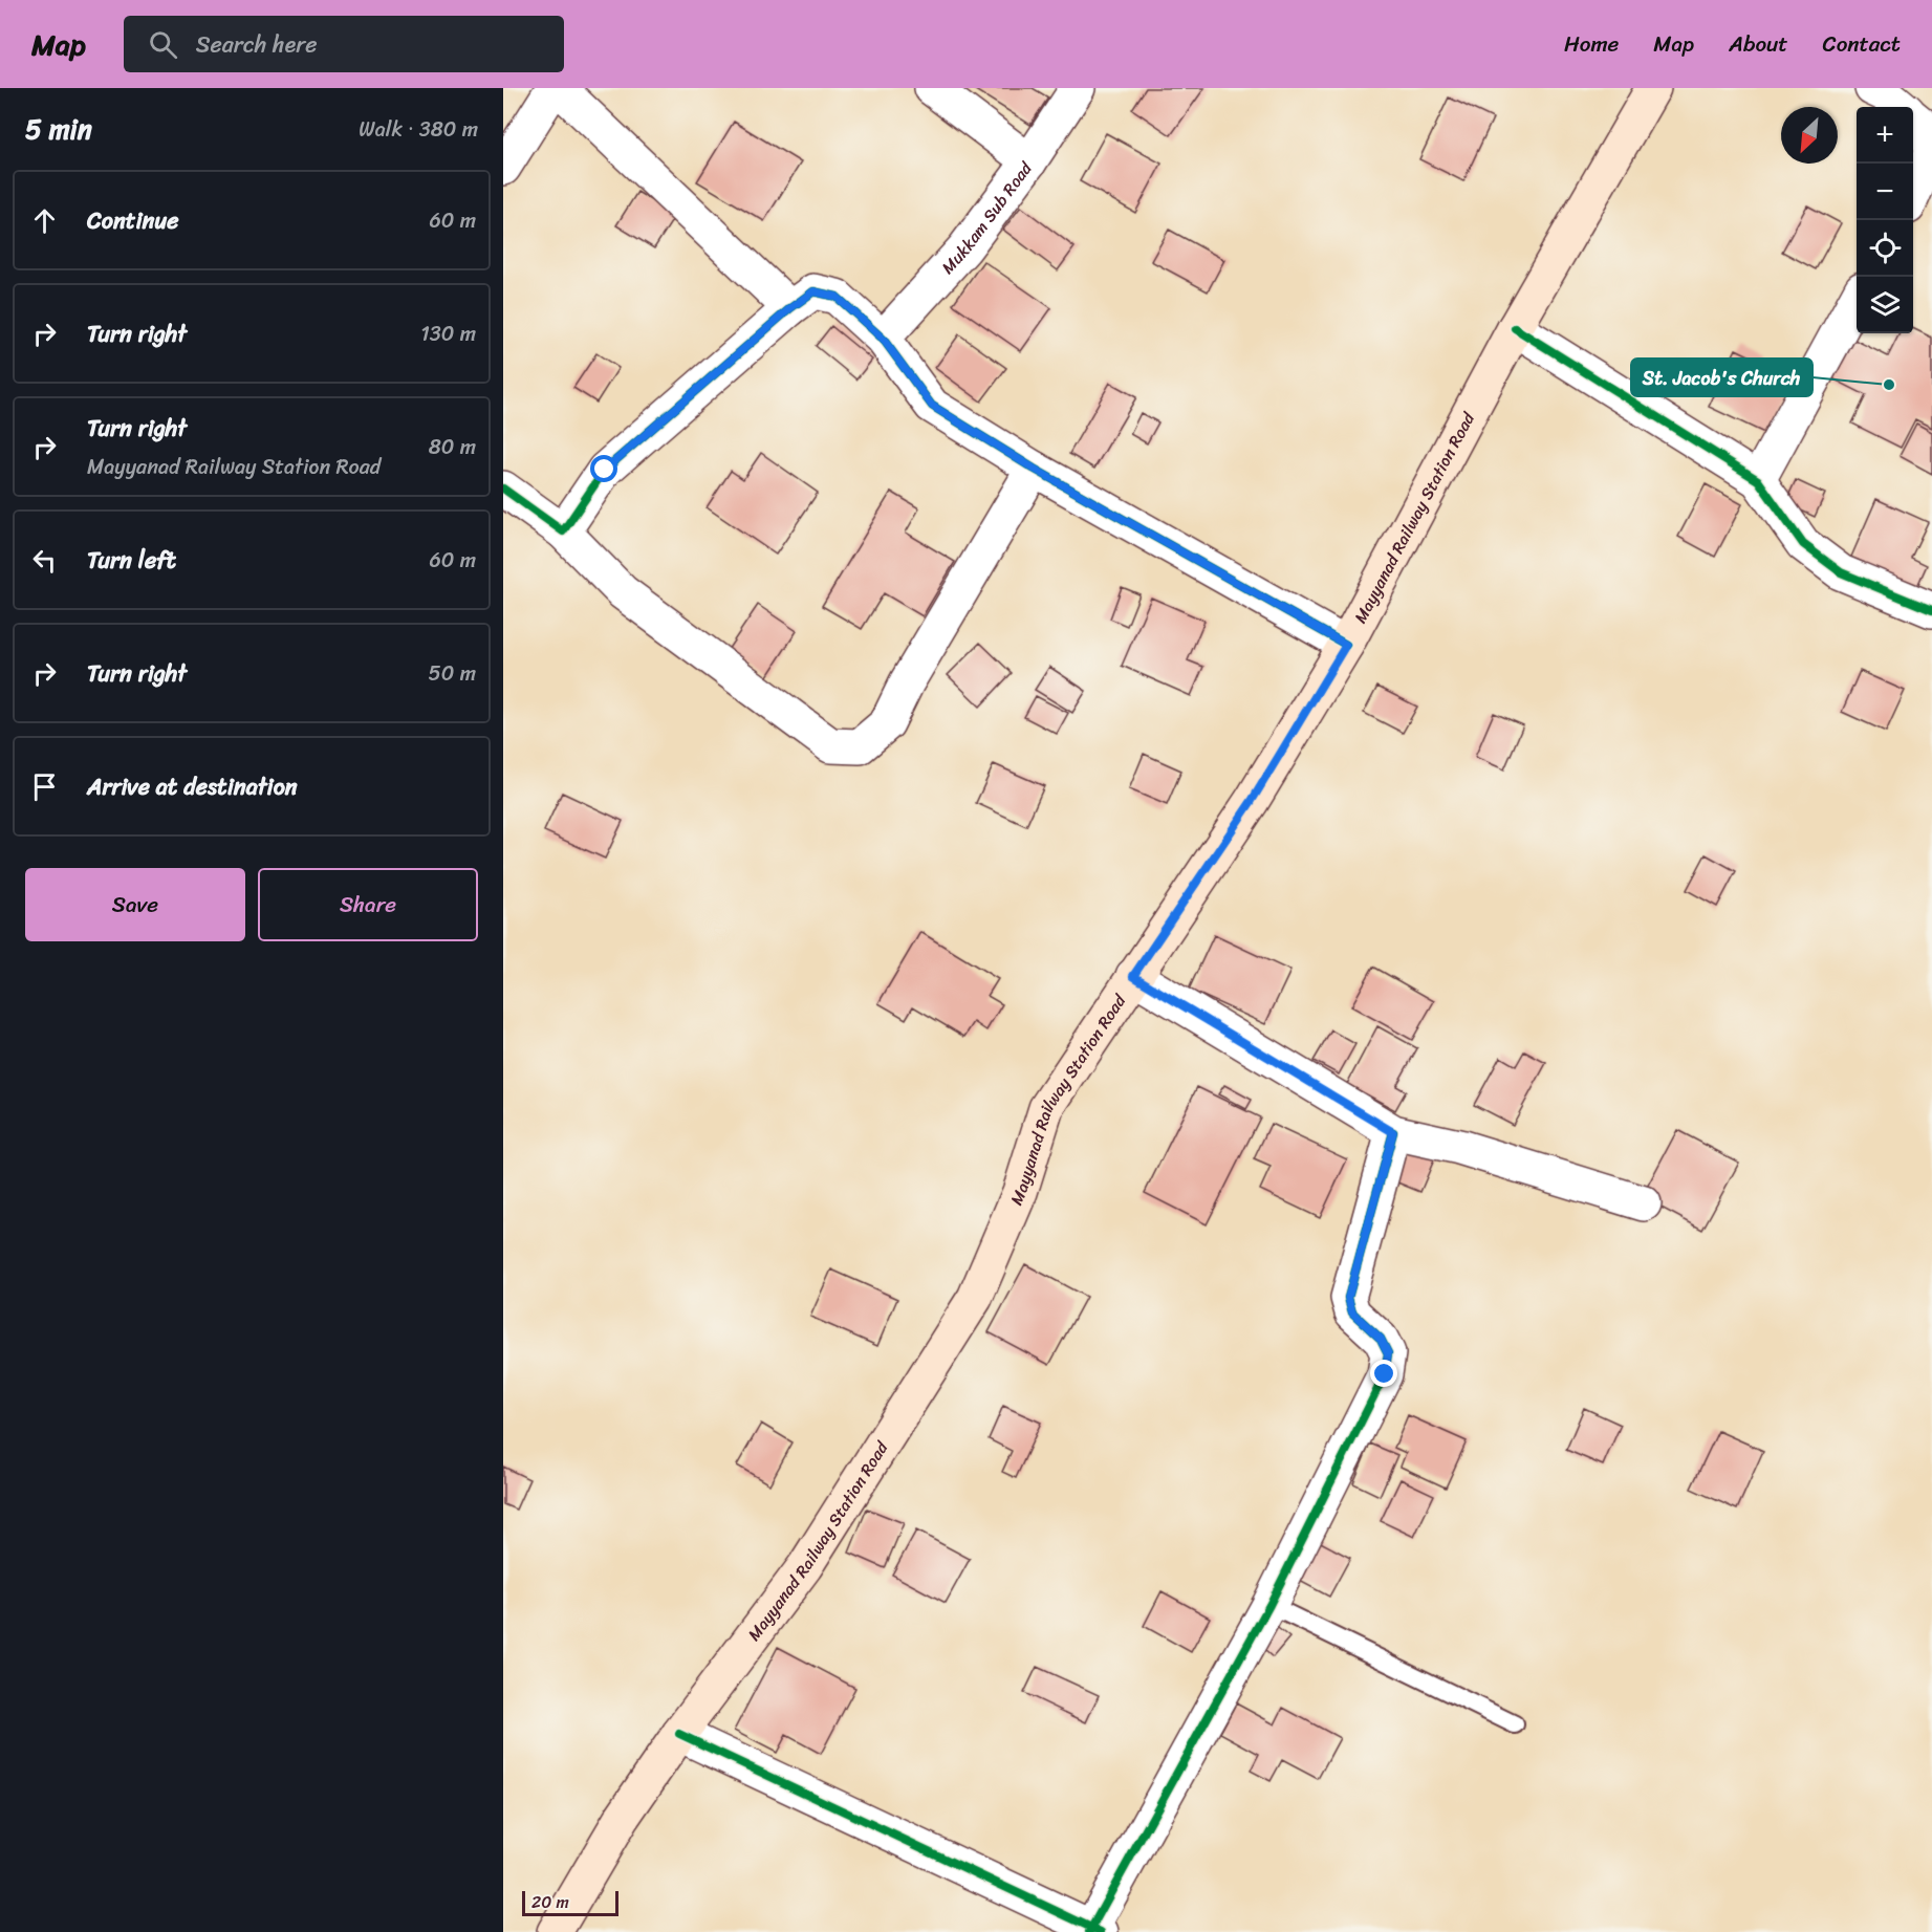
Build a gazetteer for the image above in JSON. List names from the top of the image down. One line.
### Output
{"streets":{"main road":["Mayyanad Railway Station Road"],"street":["Mukkam Sub Road"]},"places":["St. Jacob's Church"],"scale_bar":"20 m","north":"bottom left","page":{"header":"Map","search":"Search here","nav":["Home","Map","About","Contact"],"heading":["5 min","Walk · 380 m"],"map_buttons":["+","−"],"list":[["Continue","60 m"],["Turn right","130 m"],["Turn right","Mayyanad Railway Station Road","80 m"],["Turn left","60 m"],["Turn right","50 m"],"Arrive at destination"],"buttons":["Save","Share"],"scale":"20 m"}}
